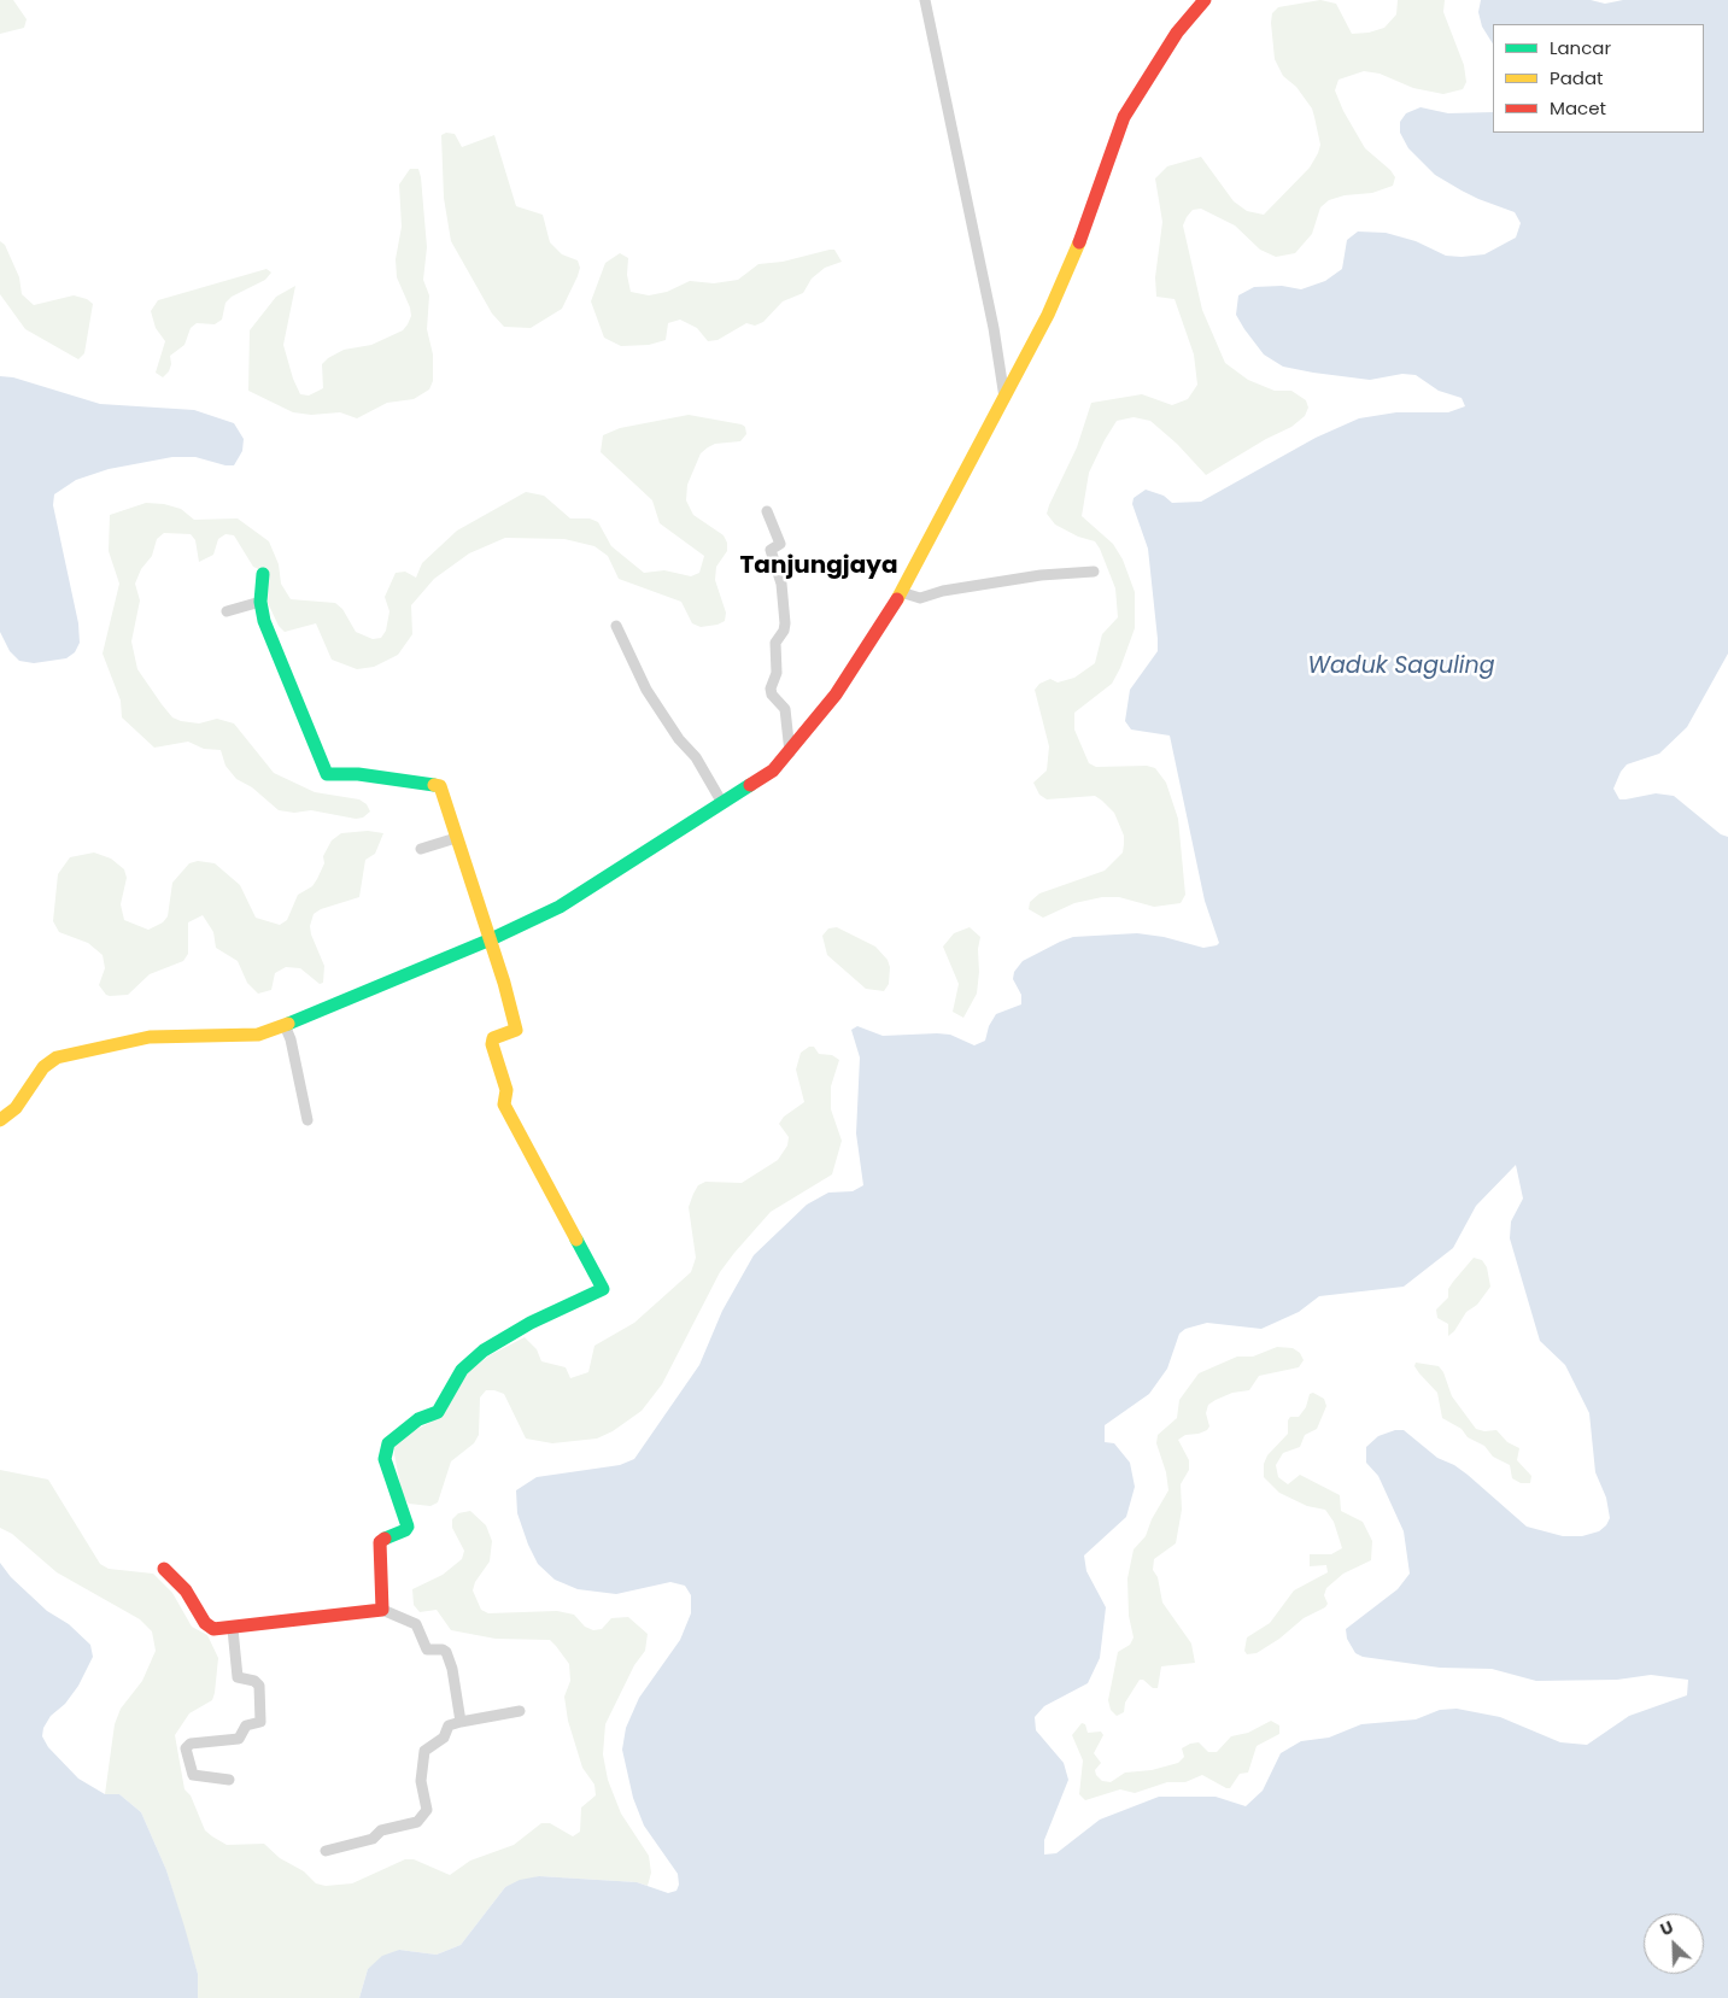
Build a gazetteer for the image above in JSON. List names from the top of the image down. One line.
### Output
{"districts":["Tanjungjaya"],"water":["Waduk Saguling"],"legend":["Lancar","Padat","Macet"],"north":"top left"}
